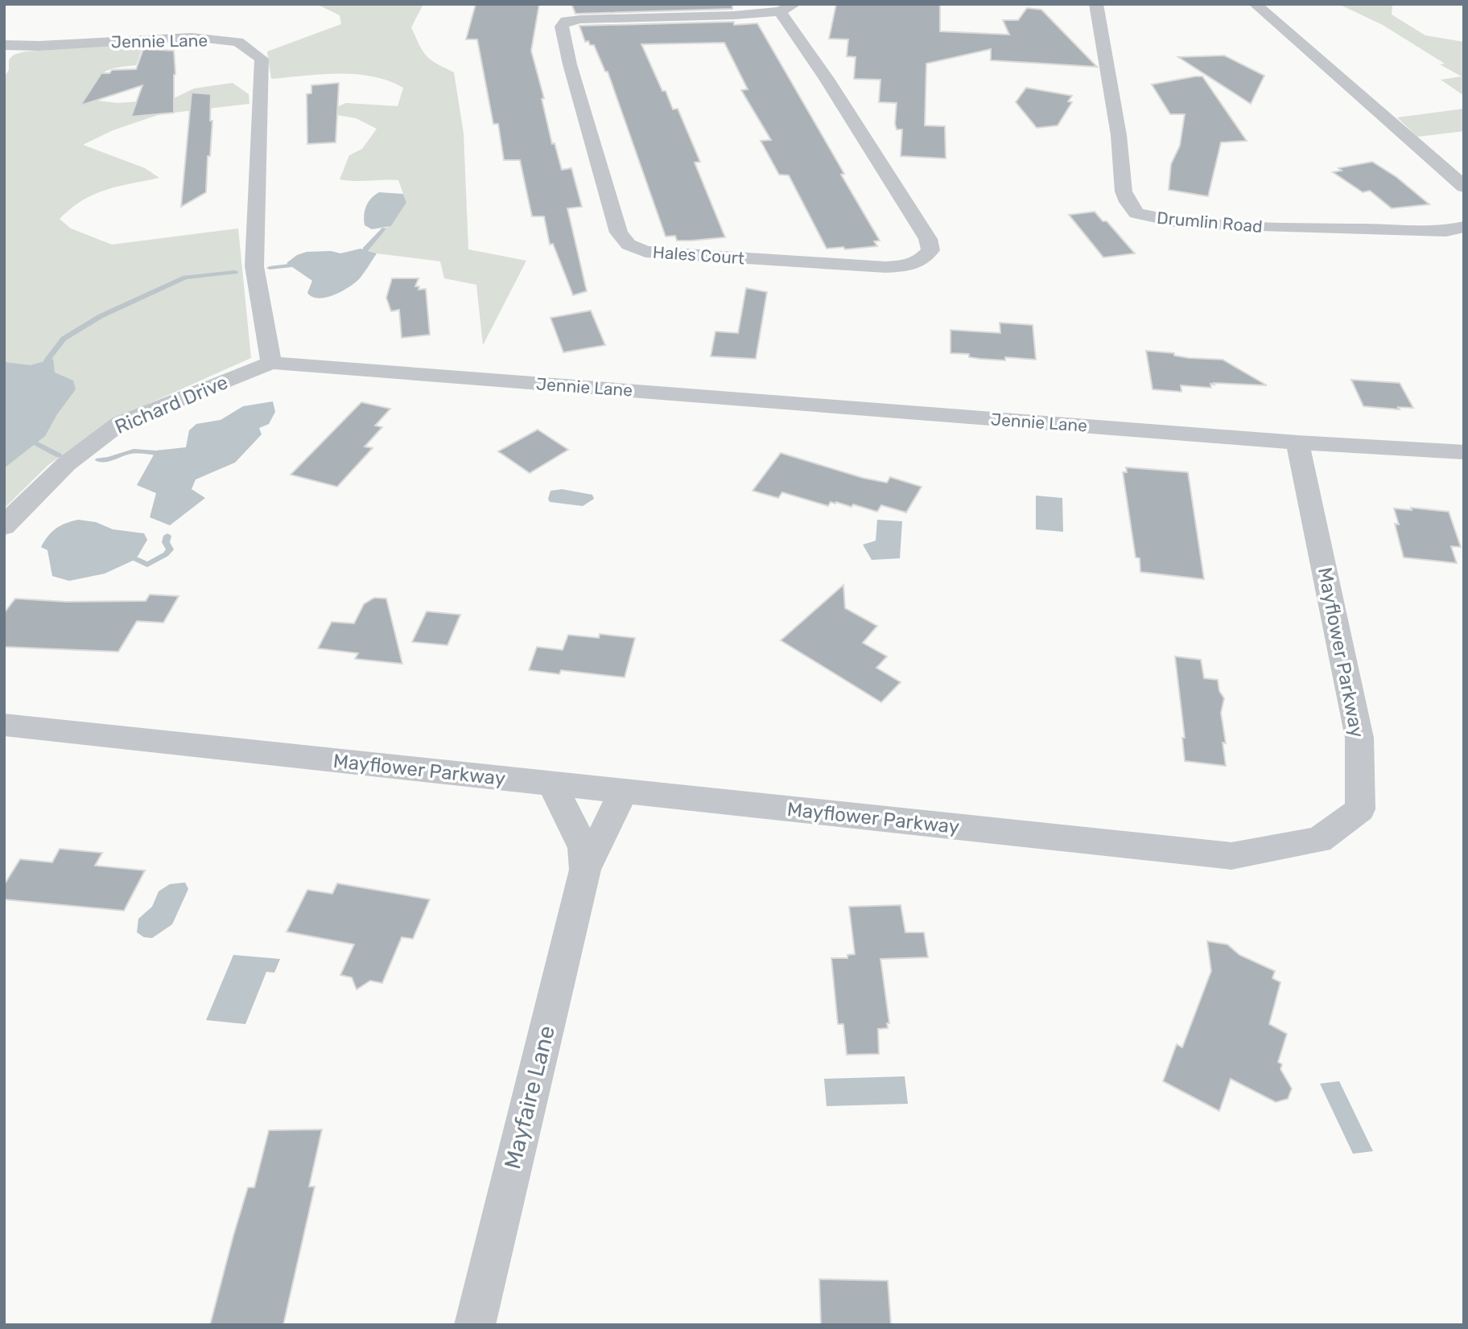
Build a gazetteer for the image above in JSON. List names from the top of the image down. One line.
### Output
{"streets":{"street":["Jennie Lane","Drumlin Road","Hales Court","Richard Drive","Mayflower Parkway","Mayfaire Lane"]},"crossings":[["Jennie Lane","Richard Drive"],["Jennie Lane","Mayflower Parkway"],["Mayflower Parkway","Mayfaire Lane"]]}
